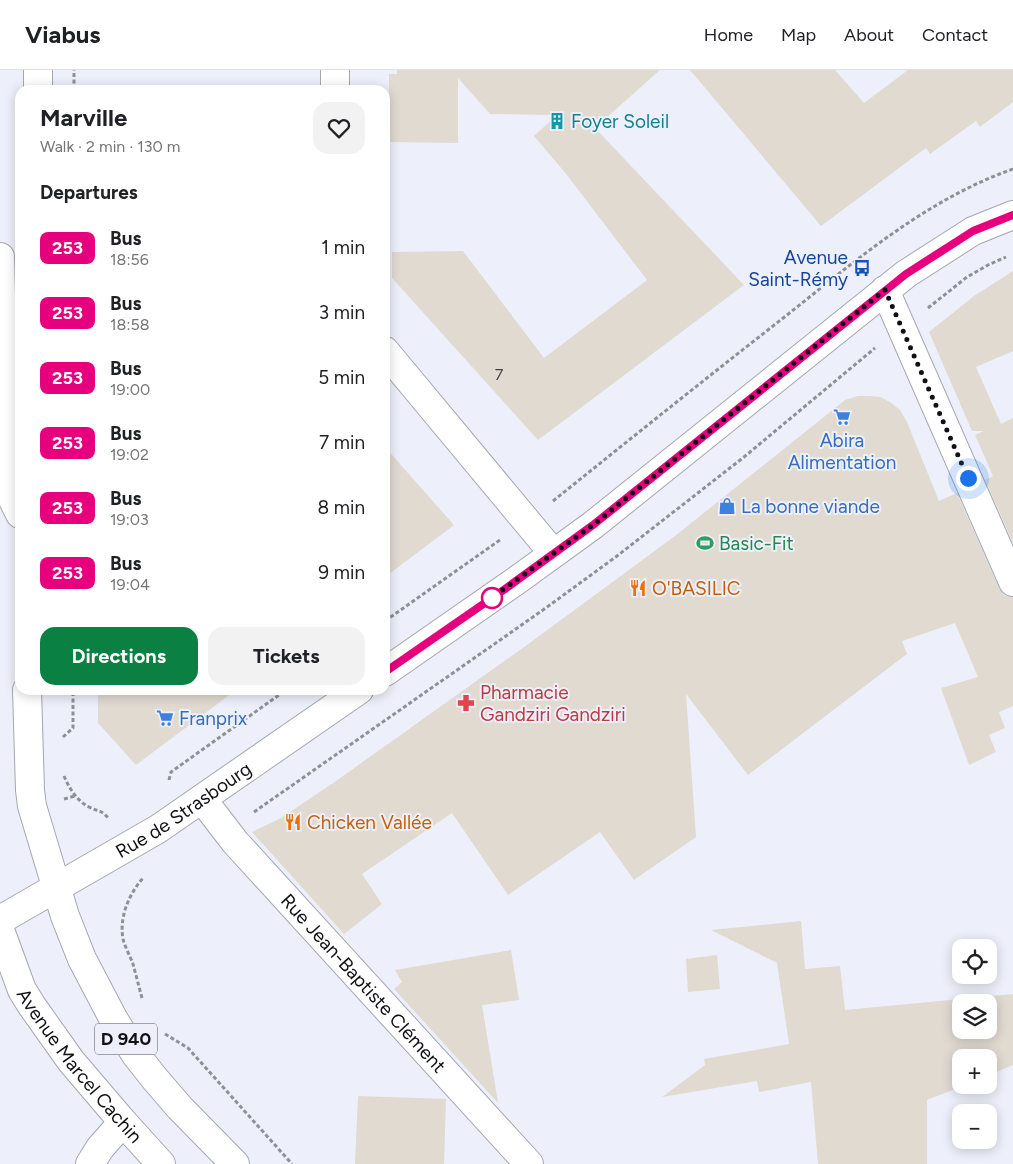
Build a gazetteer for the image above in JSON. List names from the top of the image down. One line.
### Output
{"streets":{"main road":["Rue de Strasbourg","Rue Jean-Baptiste Clément","D 940","Avenue Marcel Cachin"]},"crossings":[["Rue de Strasbourg","Rue Jean-Baptiste Clément"],["Rue de Strasbourg","D 940"]],"places":{"building":["Foyer Soleil"],"bus stop":["Avenue Saint-Rémy"],"supermarket":["Abira Alimentation","Franprix"],"shop":["La bonne viande"],"sports":["Basic-Fit"],"restaurant":["O'BASILIC","Chicken Vallée"],"pharmacy":["Pharmacie Gandziri Gandziri"]},"lines":["bus line 253"],"house_numbers":["7"],"page":{"header":"Viabus","nav":["Home","Map","About","Contact"],"heading":[["Marville","Walk · 2 min · 130 m"],"Departures"],"list":[{"mark":"253","name":"Bus","note":"18:56","value":"1 min"},{"mark":"253","name":"Bus","note":"18:58","value":"3 min"},{"mark":"253","name":"Bus","note":"19:00","value":"5 min"},{"mark":"253","name":"Bus","note":"19:02","value":"7 min"},{"mark":"253","name":"Bus","note":"19:03","value":"8 min"},{"mark":"253","name":"Bus","note":"19:04","value":"9 min"}],"buttons":["Directions","Tickets"],"map_buttons":["+","−"]}}
